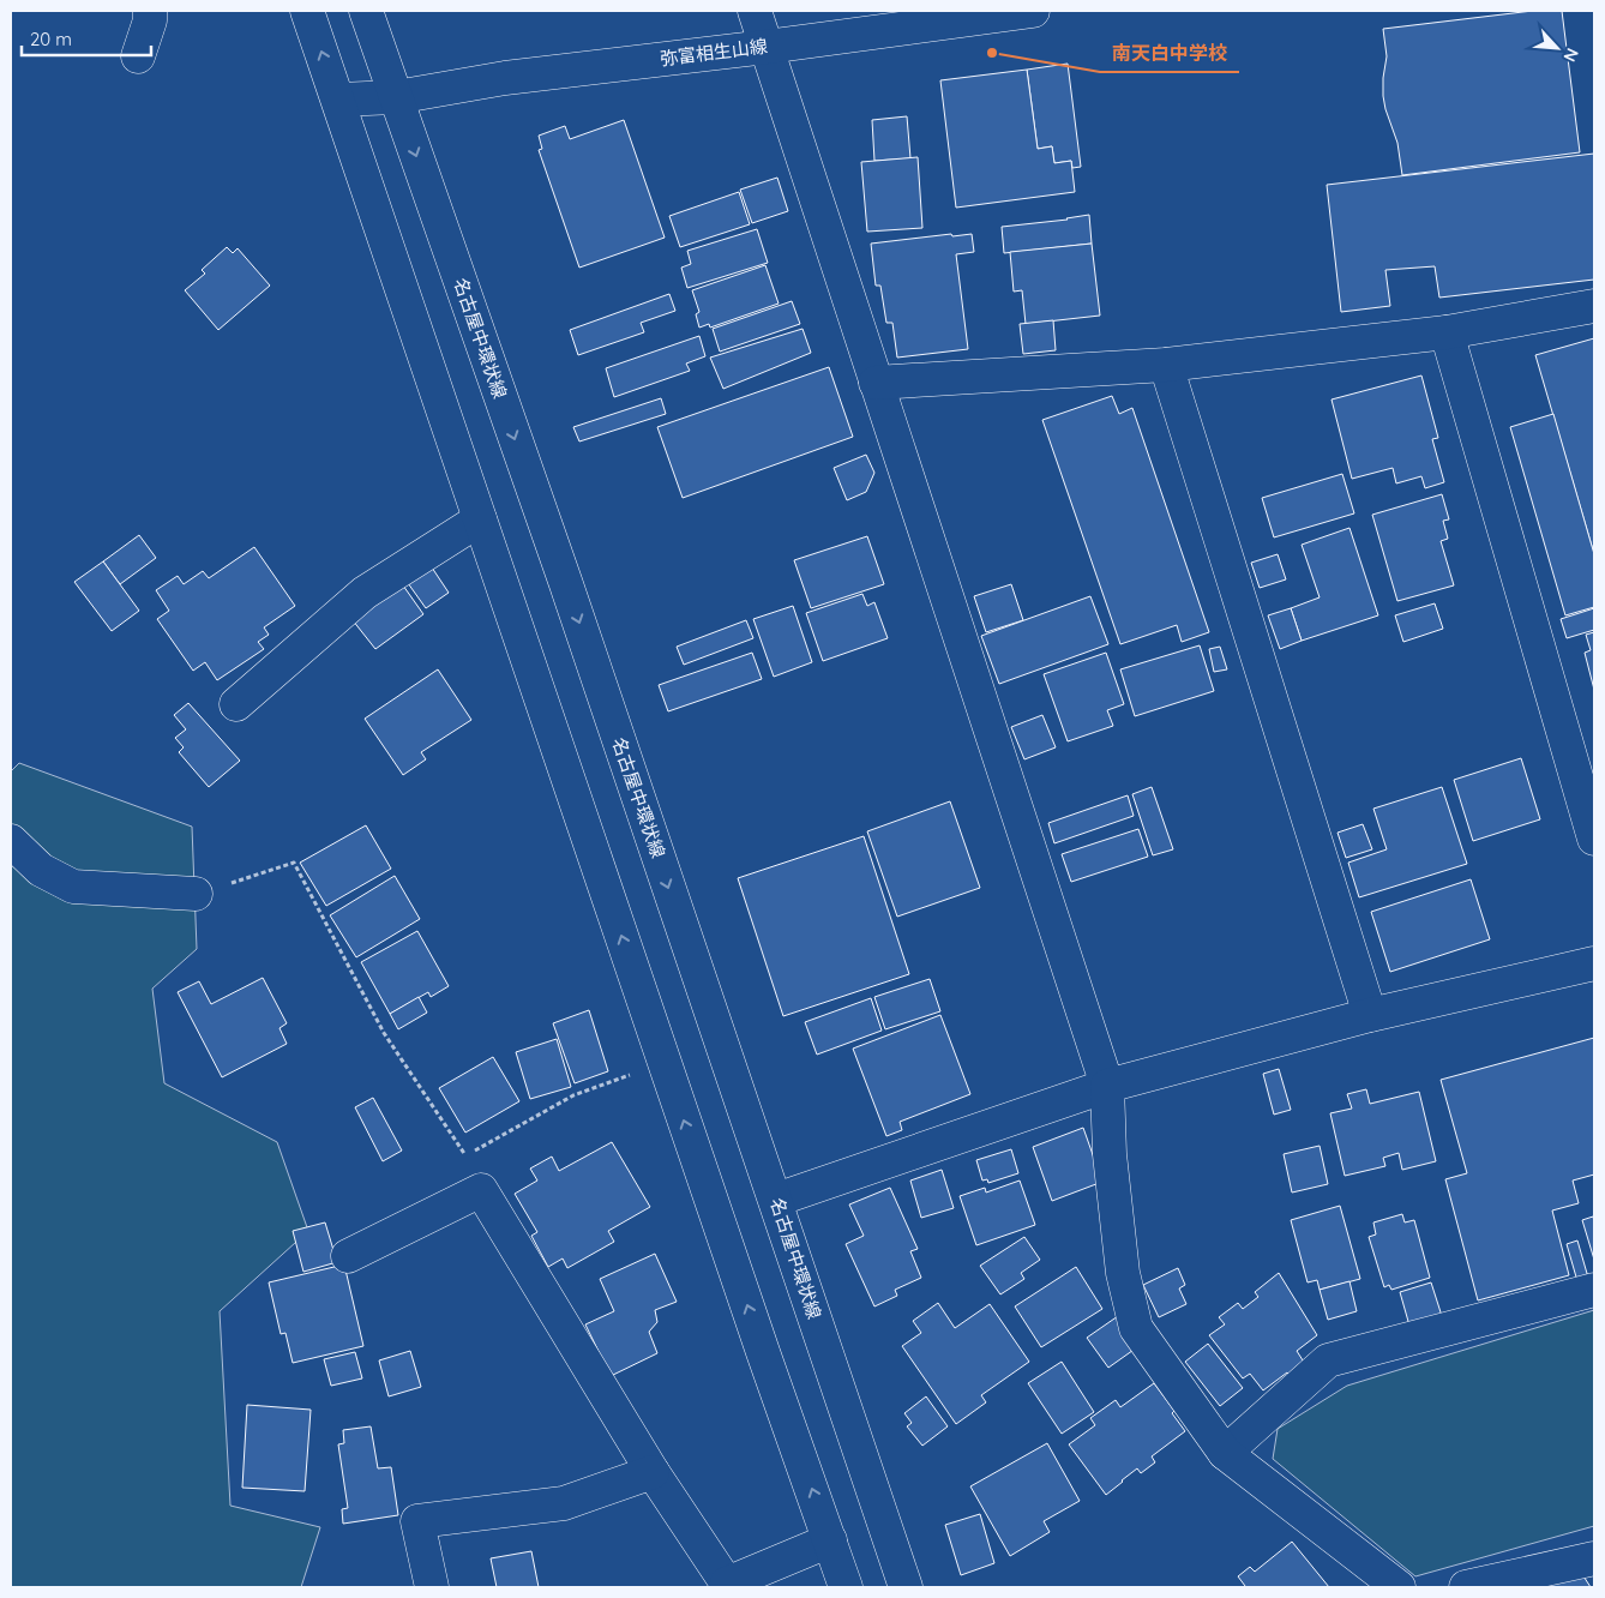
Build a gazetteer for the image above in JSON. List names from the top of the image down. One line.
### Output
{"streets":{"street":["弥富相生山線","名古屋中環状線"]},"crossings":[["弥富相生山線","名古屋中環状線"]],"places":["南天白中学校"],"scale_bar":"20 m","north":"bottom right"}
